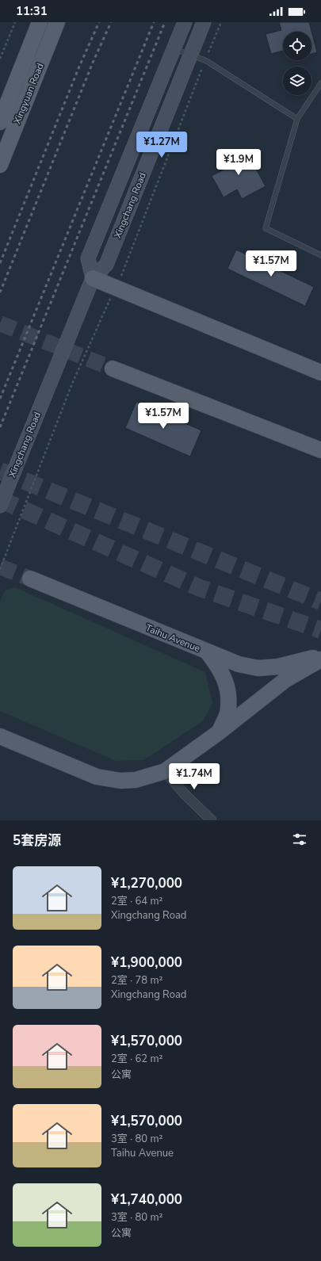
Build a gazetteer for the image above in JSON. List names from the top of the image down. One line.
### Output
{"streets":{"main road":["Xingyuan Road","Xingchang Road","Taihu Avenue"]},"page":{"status":"11:31","price":["¥1.27M","¥1.9M","¥1.57M","¥1.57M","¥1.74M"],"heading":"5套房源","list":[{"name":"¥1,270,000","note":"2室 · 64 m² · Xingchang Road"},{"name":"¥1,900,000","note":"2室 · 78 m² · Xingchang Road"},{"name":"¥1,570,000","note":"2室 · 62 m² · 公寓"},{"name":"¥1,570,000","note":"3室 · 80 m² · Taihu Avenue"},{"name":"¥1,740,000","note":"3室 · 80 m² · 公寓"}]}}
